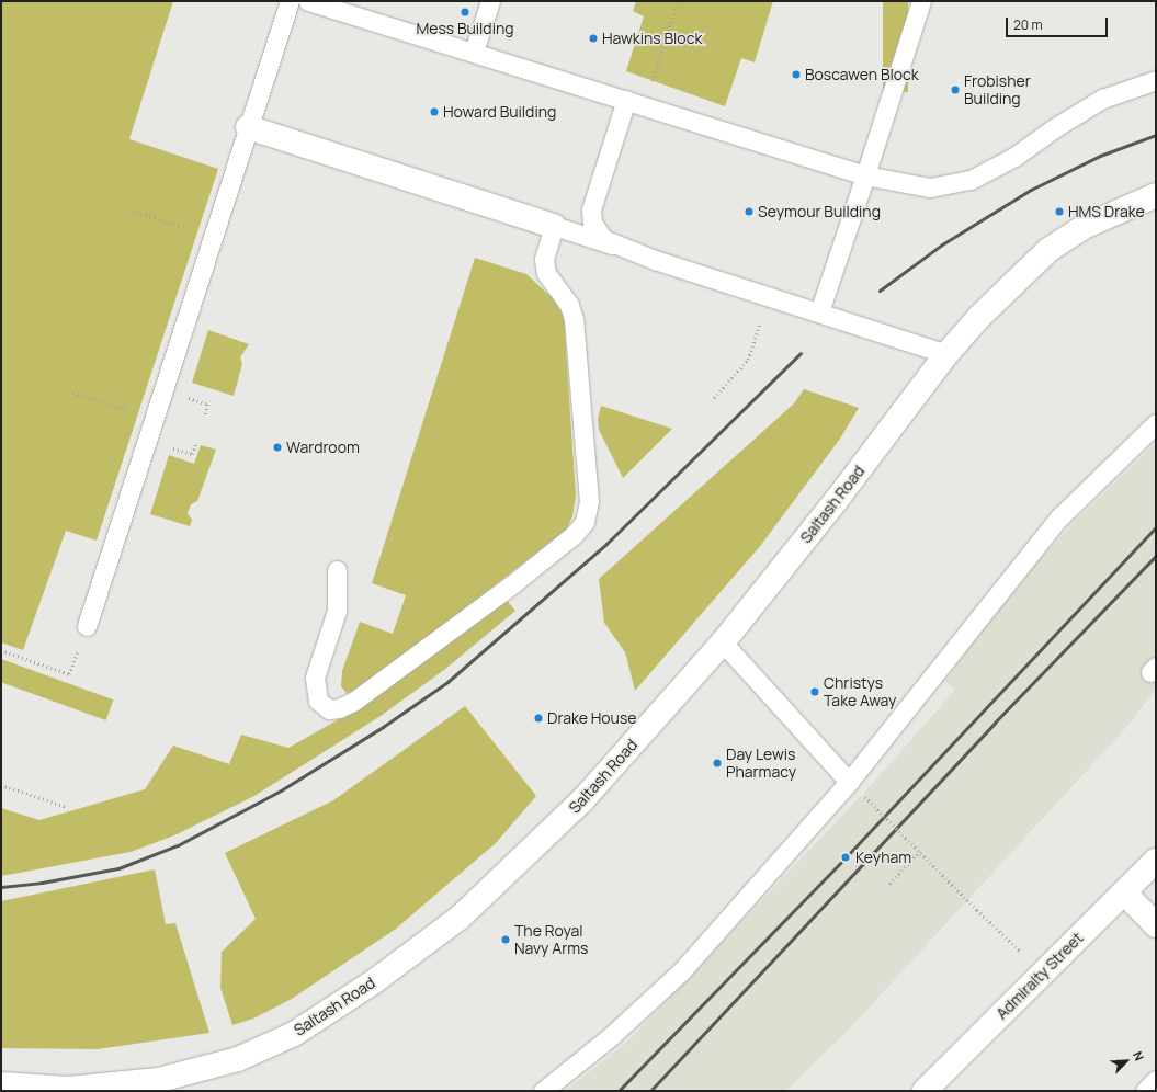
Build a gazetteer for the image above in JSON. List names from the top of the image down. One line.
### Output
{"streets":{"main road":["Saltash Road","Admiralty Street"]},"places":["Mess Building","Hawkins Block","Boscawen Block","Frobisher Building","Howard Building","Seymour Building","HMS Drake","Wardroom","Christys Take Away","Drake House","Day Lewis Pharmacy","Keyham","The Royal Navy Arms"],"scale_bar":"20 m","north":"top right"}
